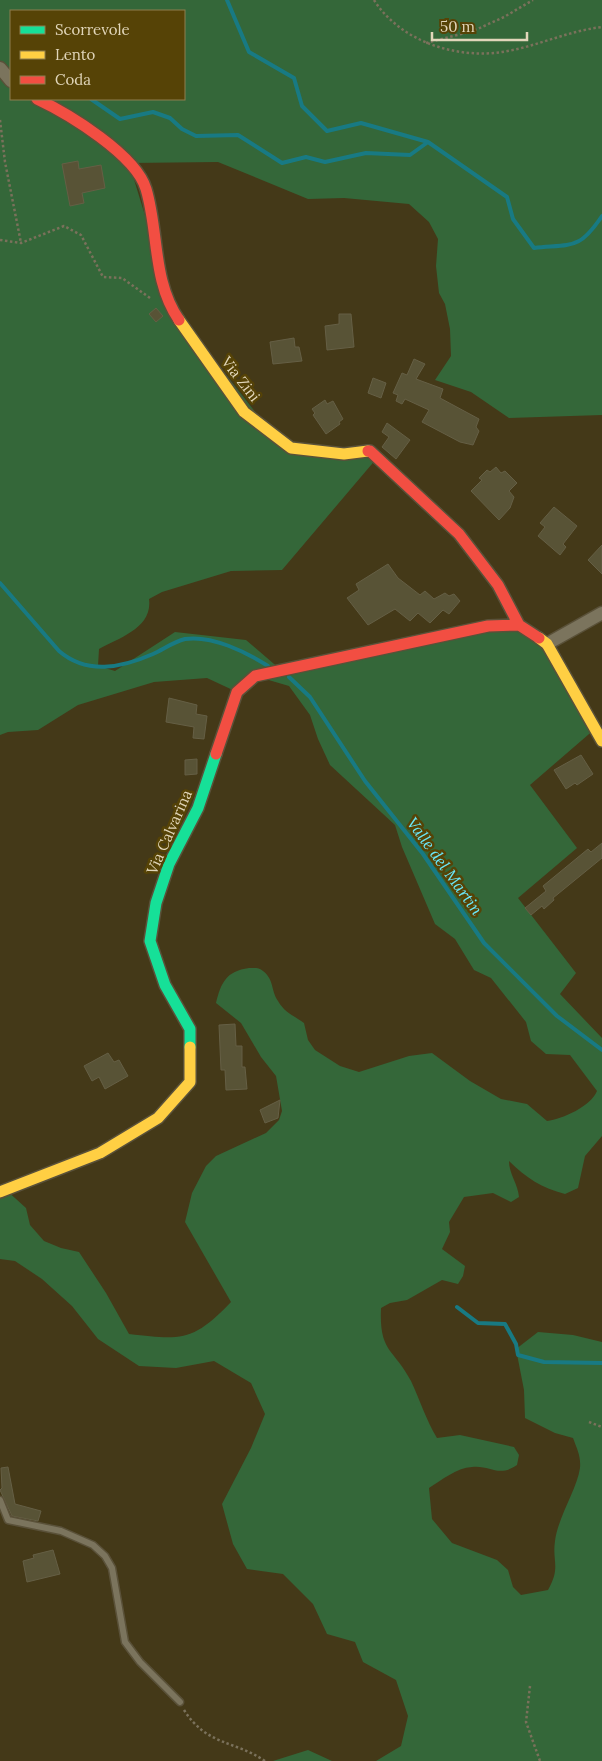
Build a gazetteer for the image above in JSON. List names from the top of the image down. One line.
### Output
{"streets":{"street":["Via Zini","Via Calvarina"]},"crossings":[["Via Zini","Via Calvarina"]],"water":["Valle del Martin"],"legend":["Scorrevole","Lento","Coda"],"scale_bar":"50 m"}
